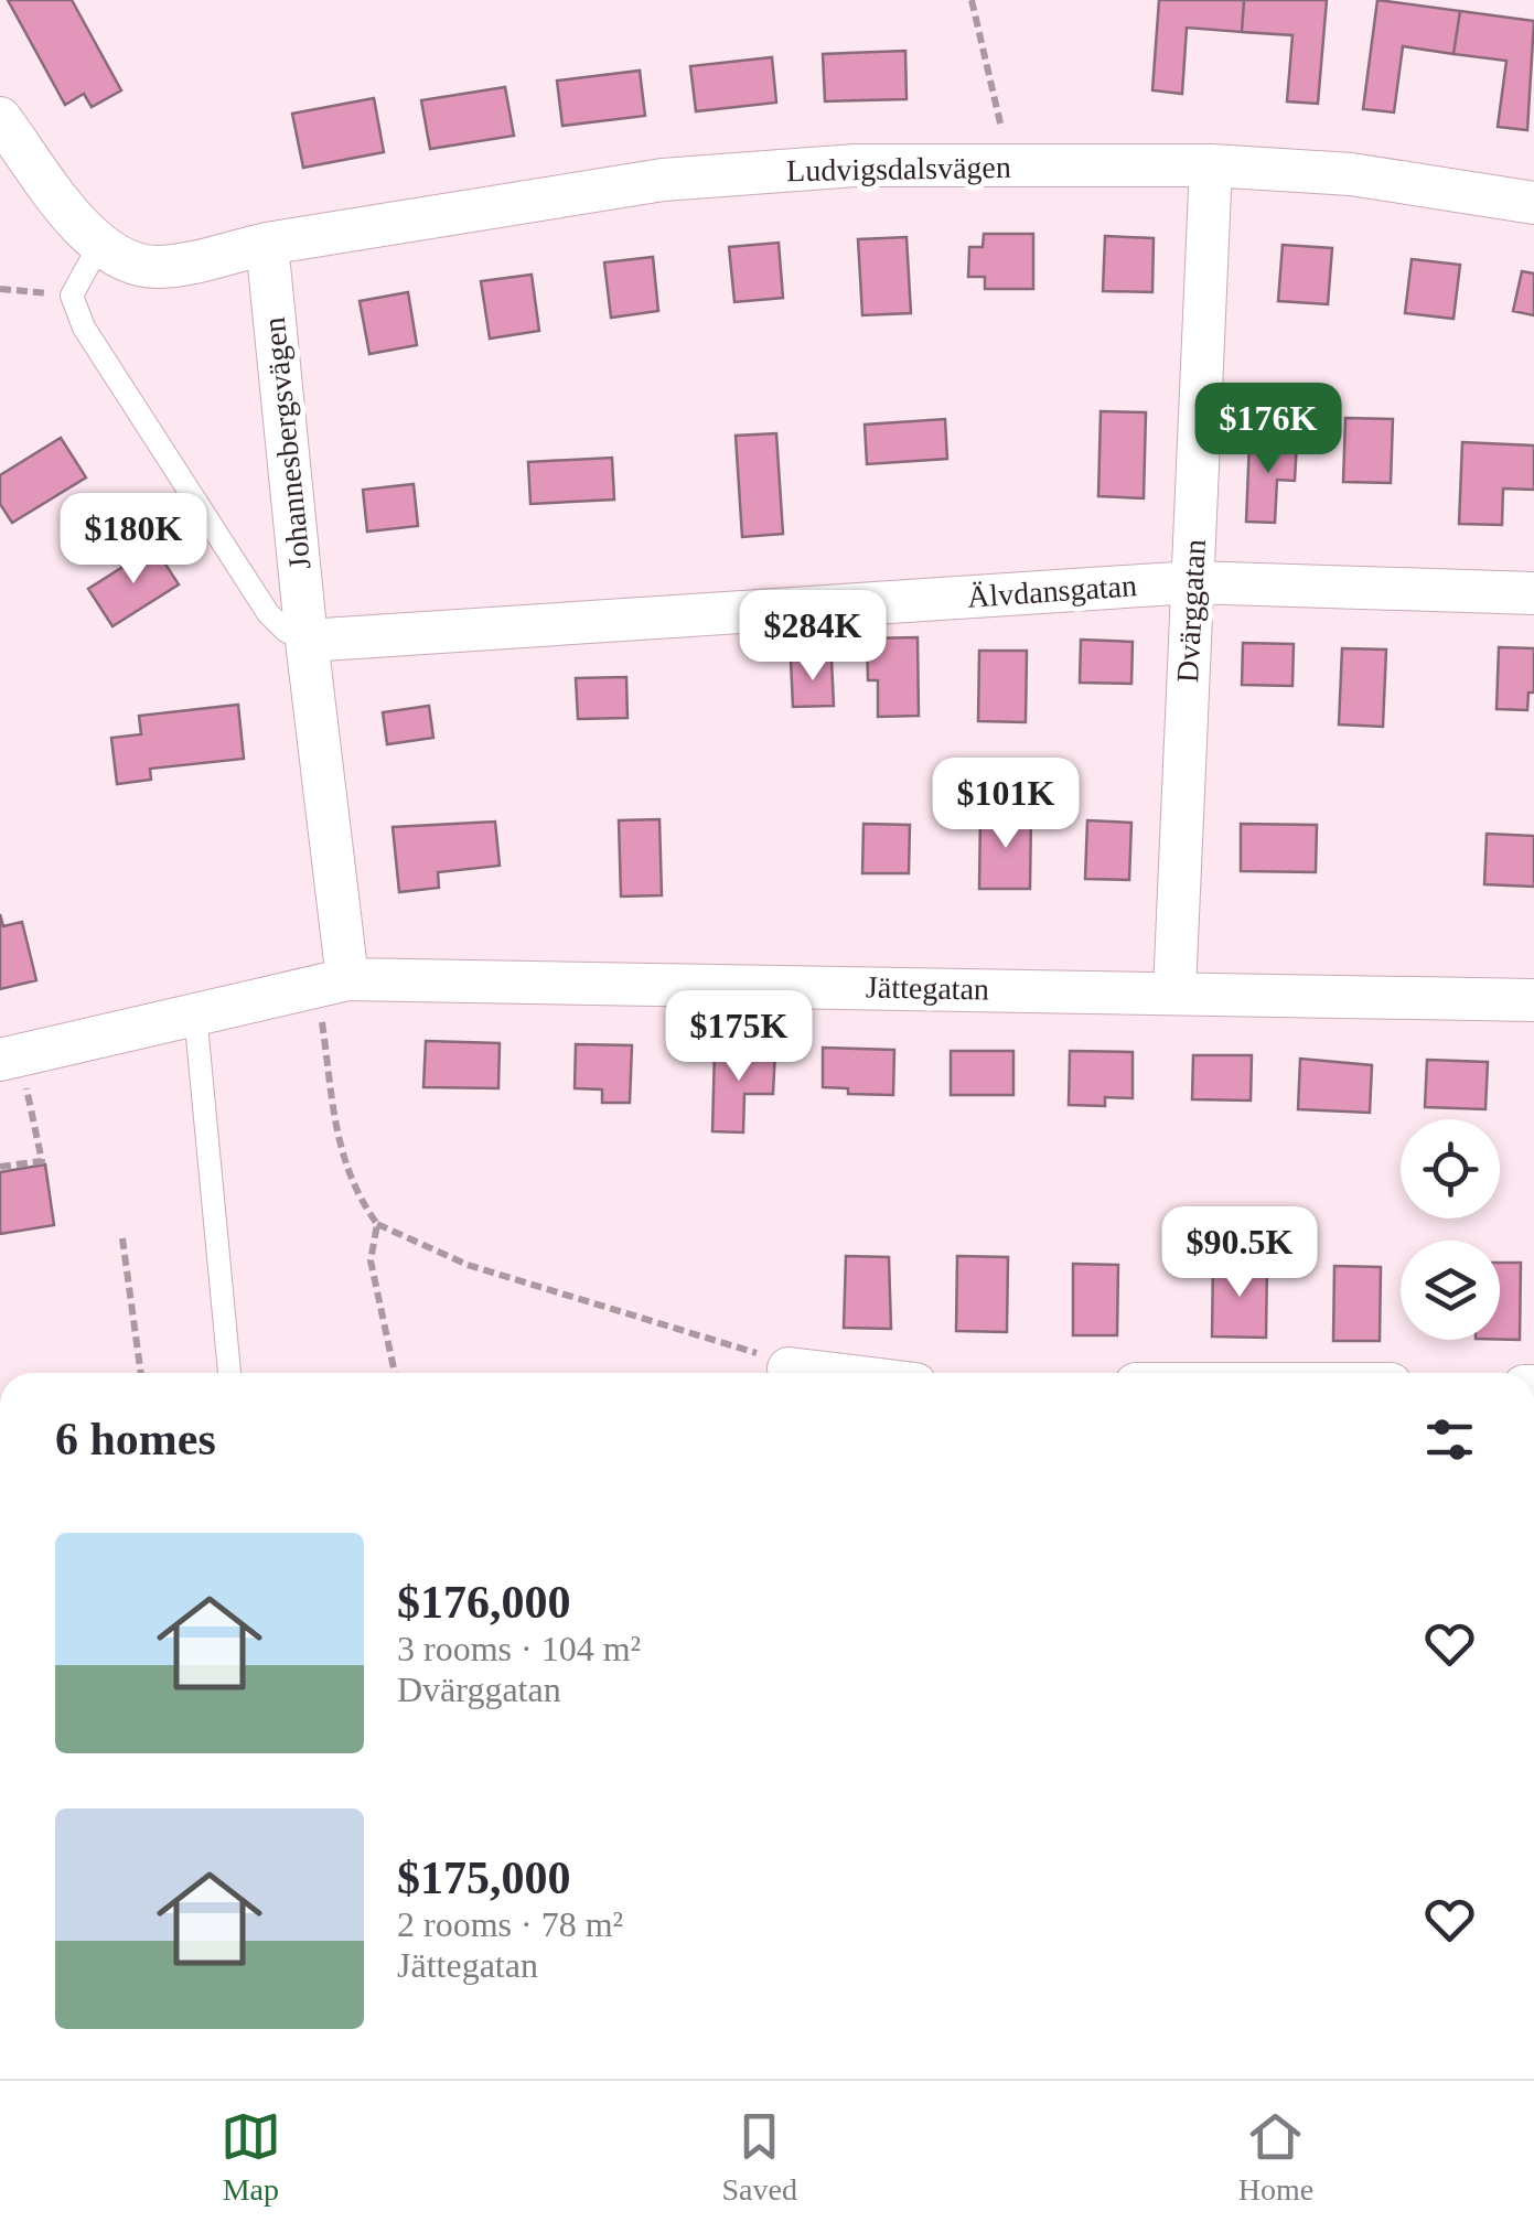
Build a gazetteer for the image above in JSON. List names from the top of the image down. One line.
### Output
{"streets":{"street":["Ludvigsdalsvägen","Johannesbergsvägen","Älvdansgatan","Dvärggatan","Jättegatan"]},"crossings":[["Ludvigsdalsvägen","Johannesbergsvägen"],["Ludvigsdalsvägen","Dvärggatan"],["Johannesbergsvägen","Älvdansgatan"],["Johannesbergsvägen","Jättegatan"],["Älvdansgatan","Dvärggatan"],["Dvärggatan","Jättegatan"]],"page":{"price":["$176K","$180K","$284K","$101K","$175K","$90.5K"],"heading":"6 homes","list":[{"name":"$176,000","note":"3 rooms · 104 m² · Dvärggatan"},{"name":"$175,000","note":"2 rooms · 78 m² · Jättegatan"}],"tabs":["Map","Saved","Home"]}}
